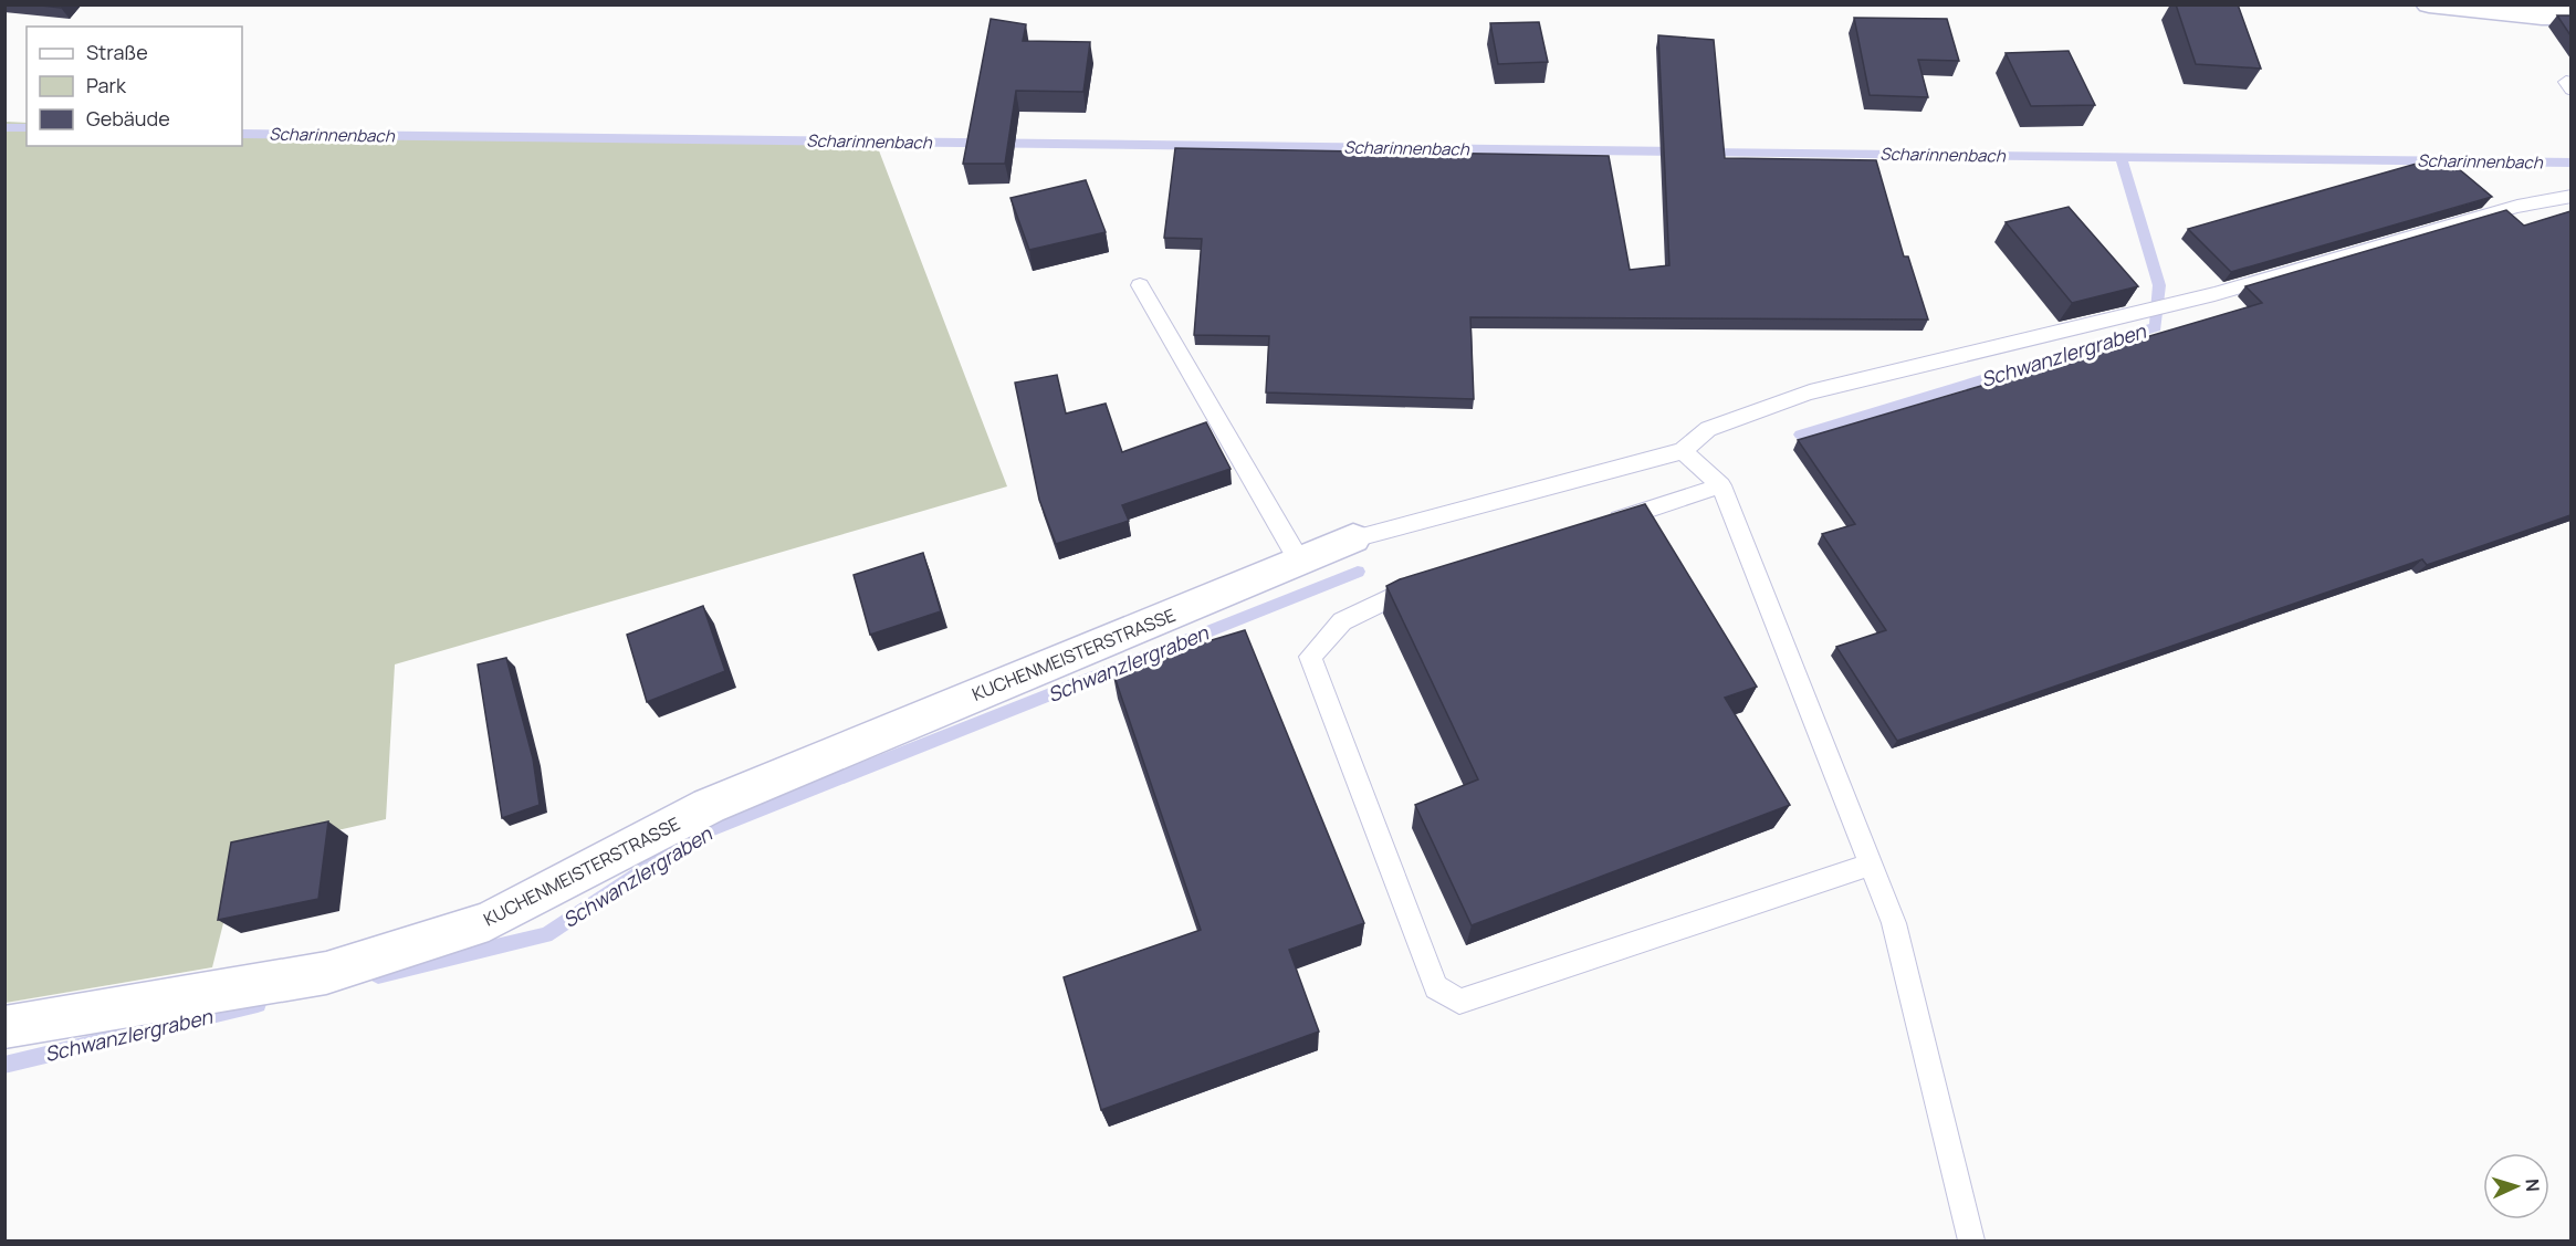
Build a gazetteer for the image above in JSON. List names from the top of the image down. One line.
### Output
{"streets":{"street":["KUCHENMEISTERSTRASSE"]},"water":["Scharinnenbach","Schwanzlergraben"],"legend":["Straße","Park","Gebäude"],"north":"right"}
